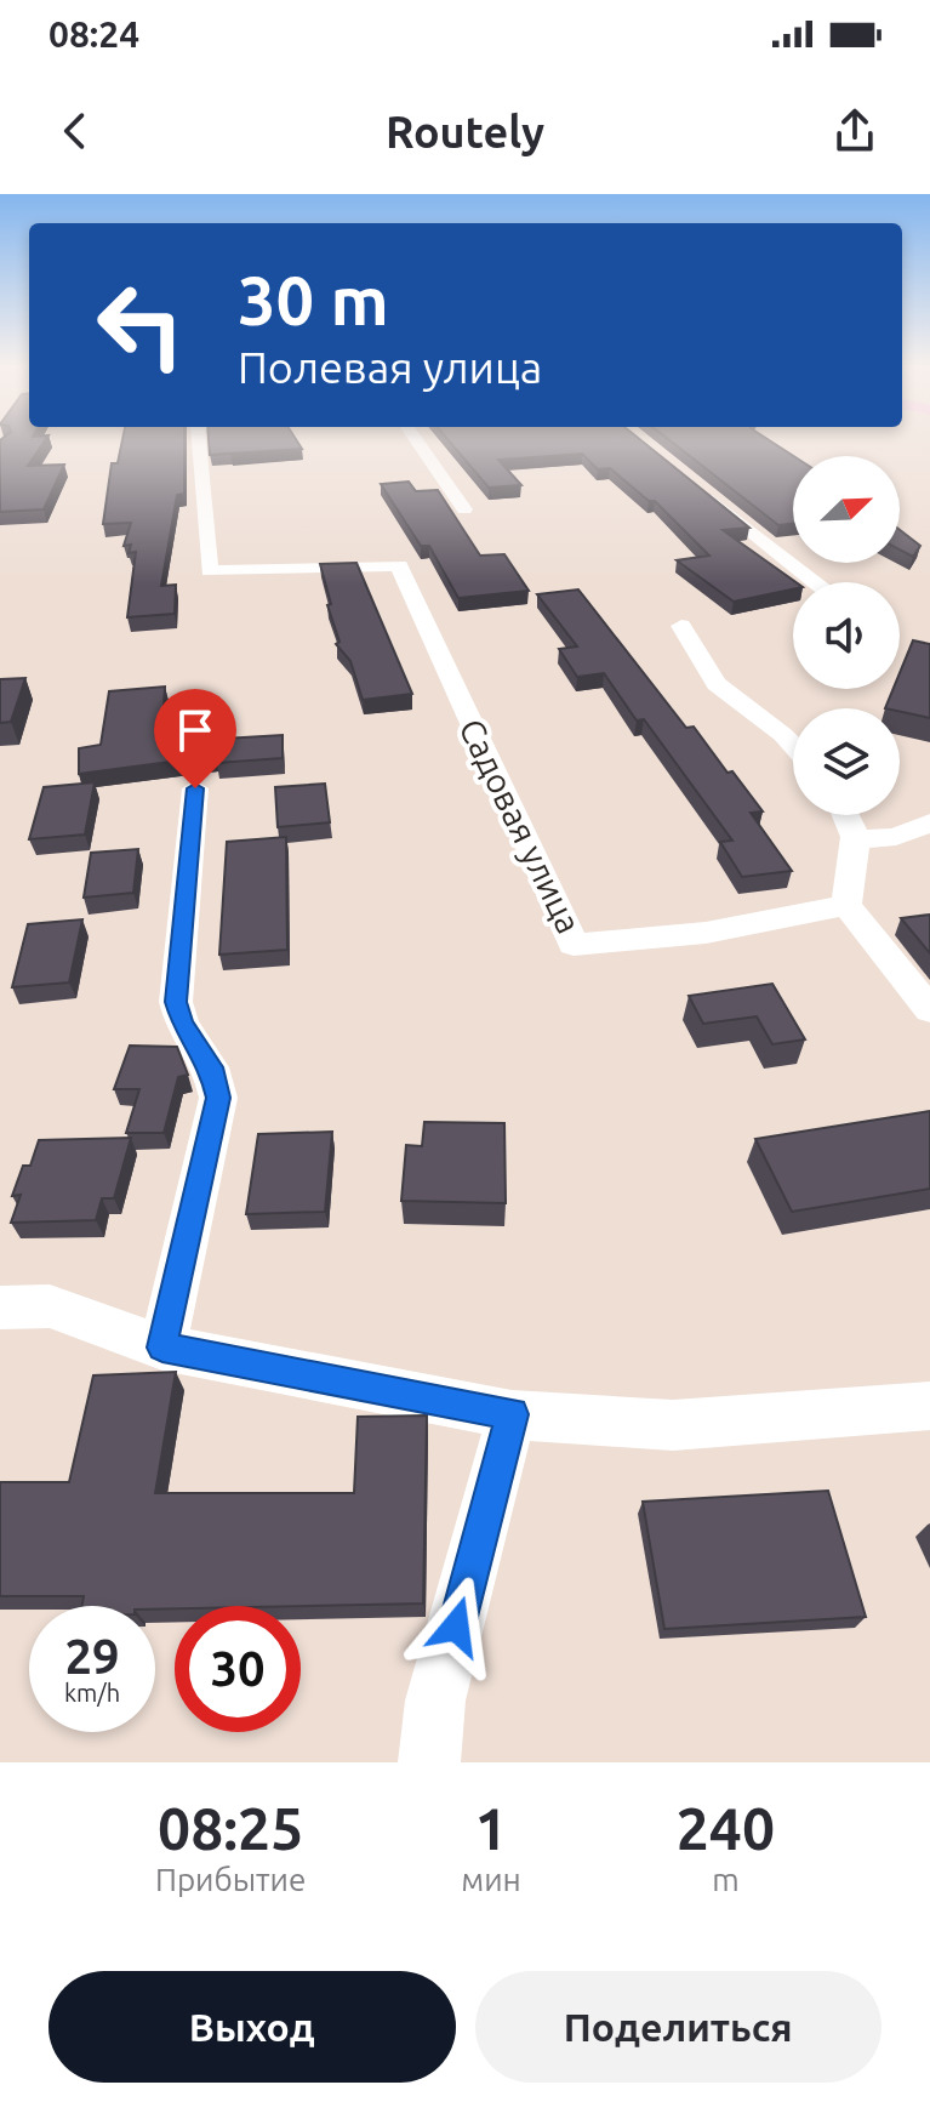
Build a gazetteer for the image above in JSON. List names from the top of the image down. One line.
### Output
{"streets":{"street":["Садовая улица"]},"north":"top right","page":{"status":"08:24","header":"Routely","turn":["30 m","Полевая улица"],"speed":"29 km/h","limit":"30","eta":["08:25","Прибытие","1","мин","240","m"],"buttons":["Выход","Поделиться"]}}
